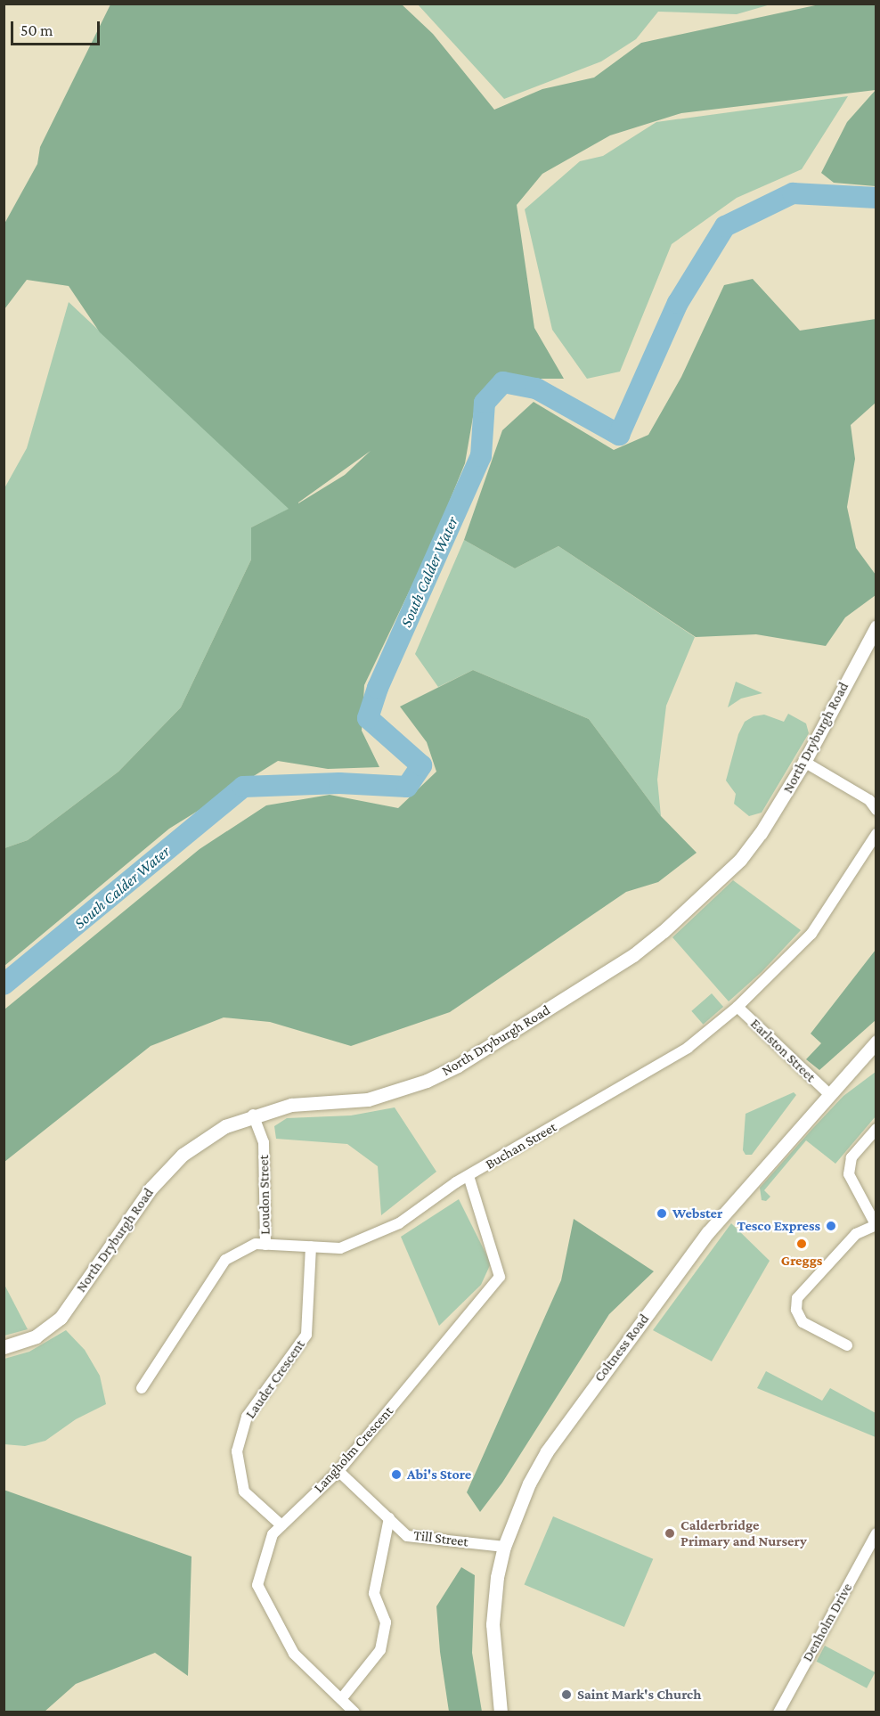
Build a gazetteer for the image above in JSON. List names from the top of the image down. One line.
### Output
{"streets":{"street":["North Dryburgh Road","Earlston Street","Buchan Street","Loudon Street","Coltness Road","Lauder Crescent","Langholm Crescent","Till Street","Denholm Drive"]},"crossings":[["North Dryburgh Road","Loudon Street"],["Earlston Street","Buchan Street"],["Earlston Street","Coltness Road"],["Buchan Street","Loudon Street"],["Buchan Street","Lauder Crescent"],["Buchan Street","Langholm Crescent"],["Coltness Road","Till Street"],["Lauder Crescent","Langholm Crescent"],["Langholm Crescent","Till Street"]],"water":["South Calder Water"],"places":["Webster","Tesco Express","Greggs","Abi's Store","Calderbridge Primary and Nursery","Saint Mark's Church"],"scale_bar":"50 m"}
